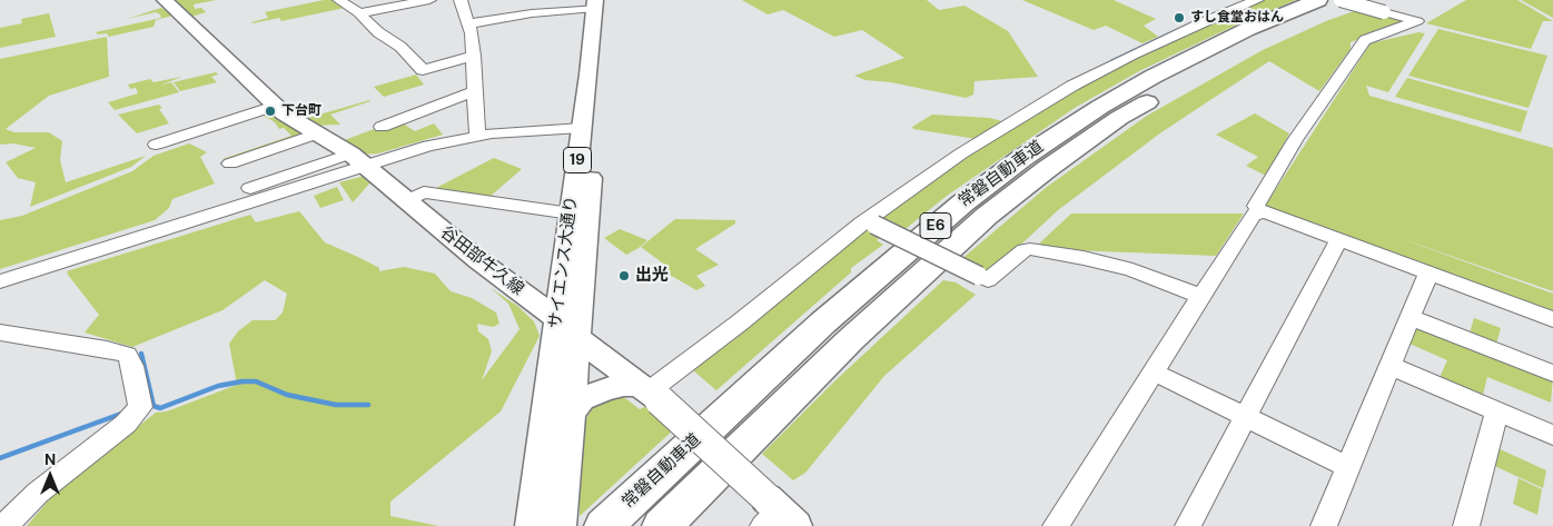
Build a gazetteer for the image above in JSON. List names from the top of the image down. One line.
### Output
{"streets":{"highway":["常磐自動車道","E6"],"main road":["19","谷田部牛久線","サイエンス大通り"]},"crossings":[["谷田部牛久線","サイエンス大通り"]],"places":["すし食堂おはん","下台町","出光"],"north":"top"}
